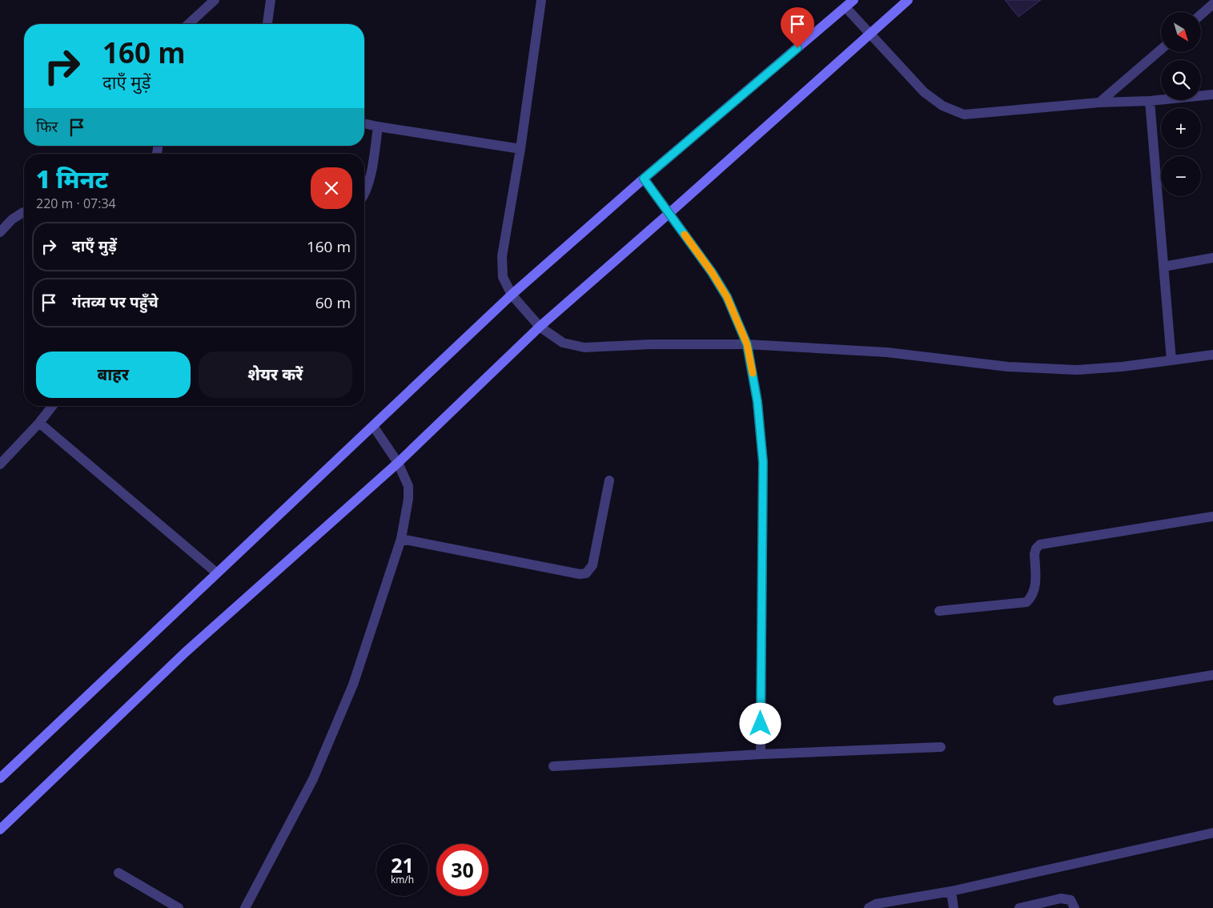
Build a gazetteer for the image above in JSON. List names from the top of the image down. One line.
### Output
{"north":"bottom right","page":{"map_buttons":["+","−"],"turn":["160 m","दाएँ मुड़ें"],"then":"फिर","heading":["1 मिनट","220 m · 07:34"],"list":[{"name":"दाएँ मुड़ें","value":"160 m"},{"name":"गंतव्य पर पहुँचे","value":"60 m"}],"buttons":["बाहर","शेयर करें"],"speed":"21 km/h","limit":"30"}}
